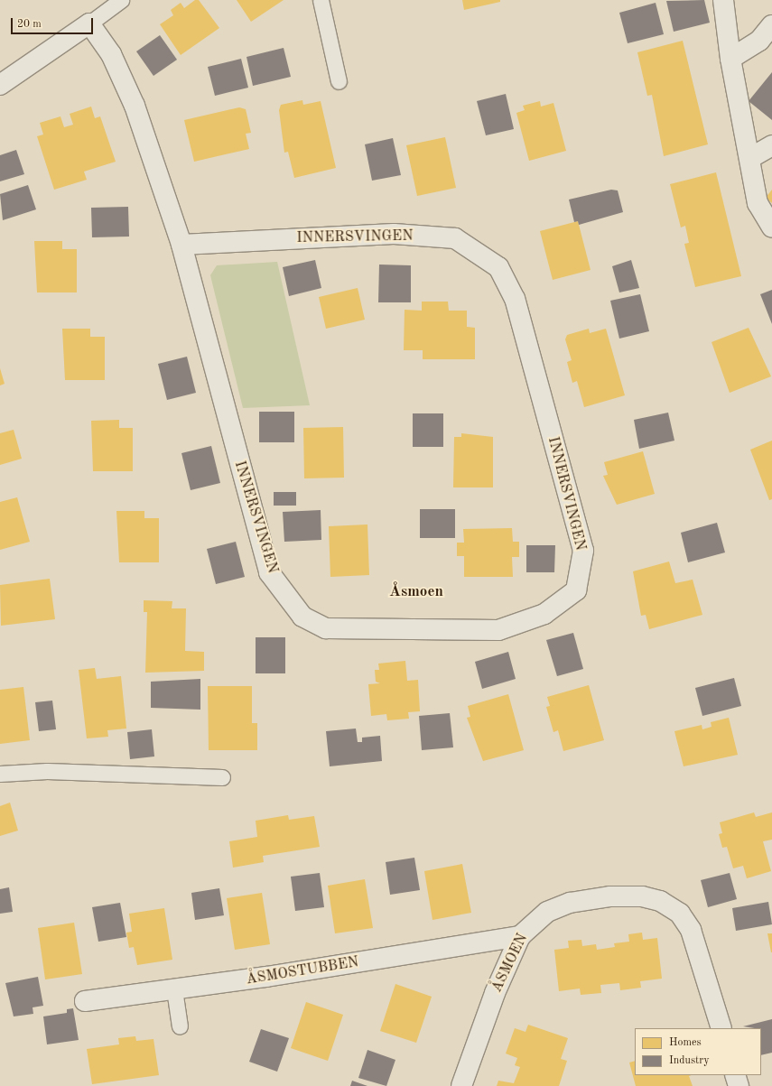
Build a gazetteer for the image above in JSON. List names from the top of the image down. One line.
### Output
{"streets":{"street":["INNERSVINGEN","ÅSMOEN","ÅSMOSTUBBEN"]},"crossings":[["ÅSMOEN","ÅSMOSTUBBEN"]],"districts":["Åsmoen"],"legend":["Homes","Industry"],"scale_bar":"20 m"}
